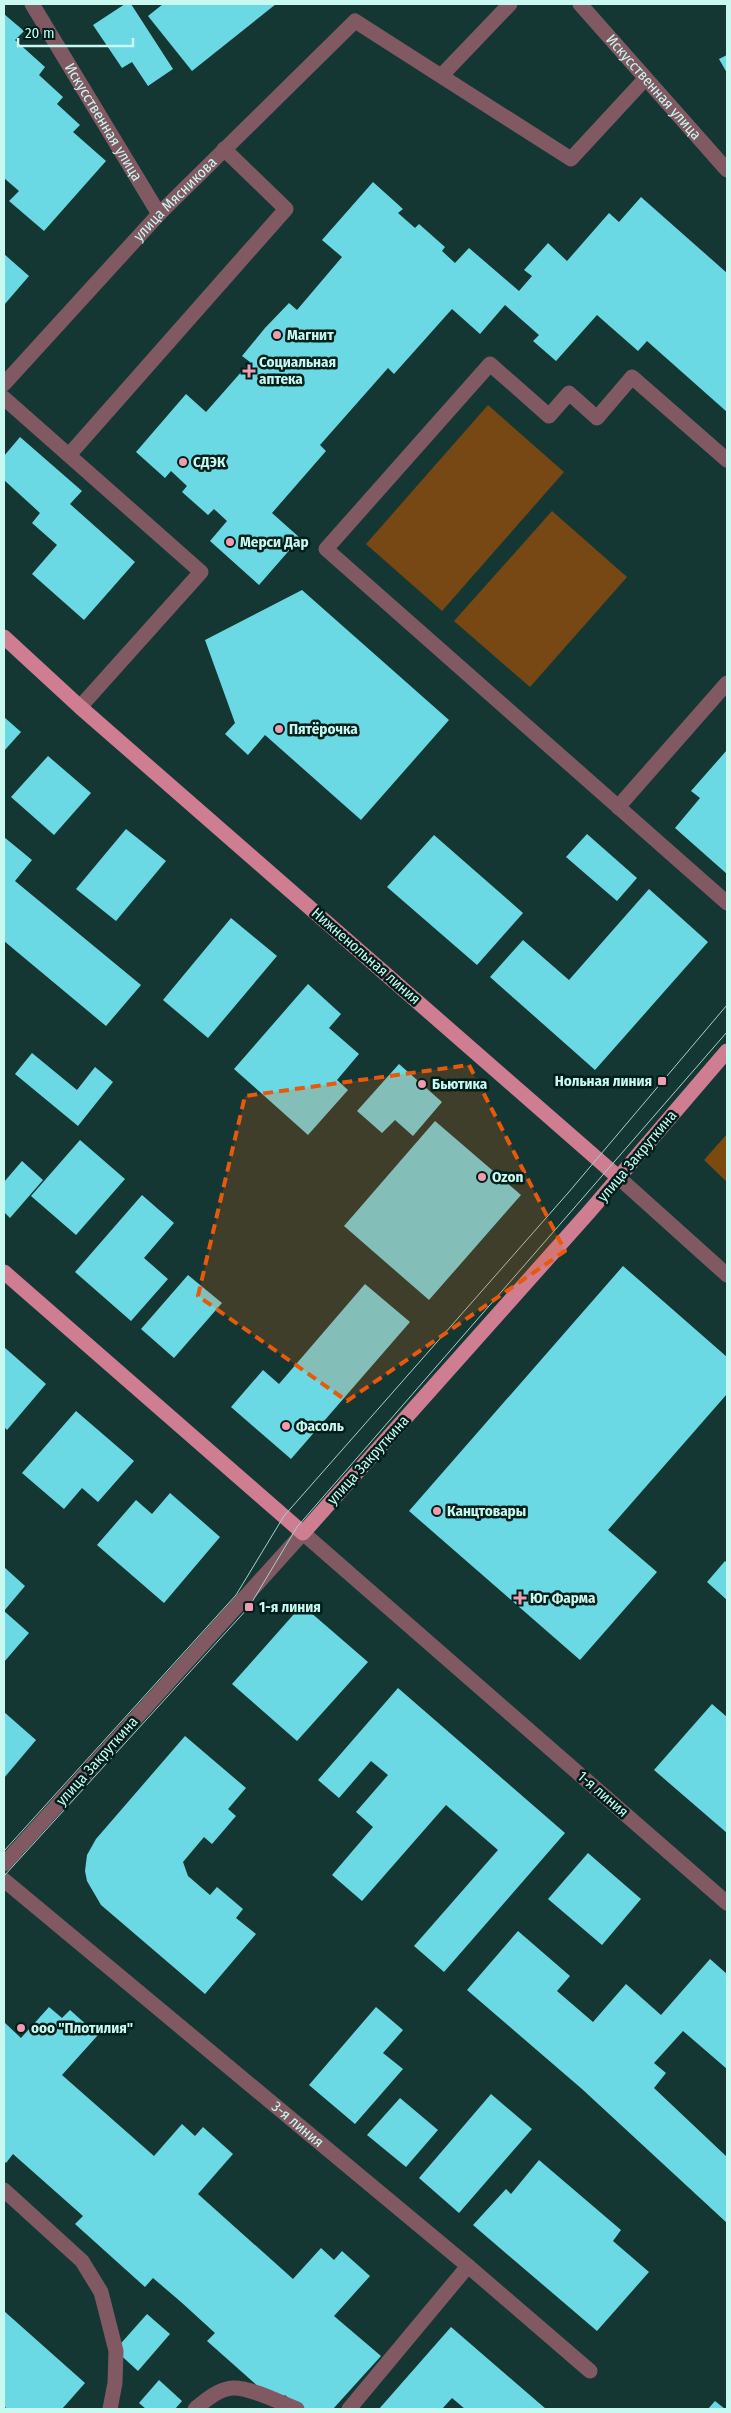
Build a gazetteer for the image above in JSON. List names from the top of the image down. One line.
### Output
{"streets":{"main road":["Нижненольная линия","улица Закруткина","1-я линия"],"street":["Искусственная улица","улица Мясникова","3-я линия"]},"crossings":[["Искусственная улица","улица Мясникова"],["Нижненольная линия","улица Закруткина"],["улица Закруткина","1-я линия"]],"places":{"other":["Магнит","СДЭК","Мерси Дар","Пятёрочка","Бьютика","Ozon","Фасоль","Канцтовары","ооо \"Плотилия\""],"health":["Социальная аптека","Юг Фарма"],"transit":["Нольная линия","1-я линия"]},"scale_bar":"20 m"}
